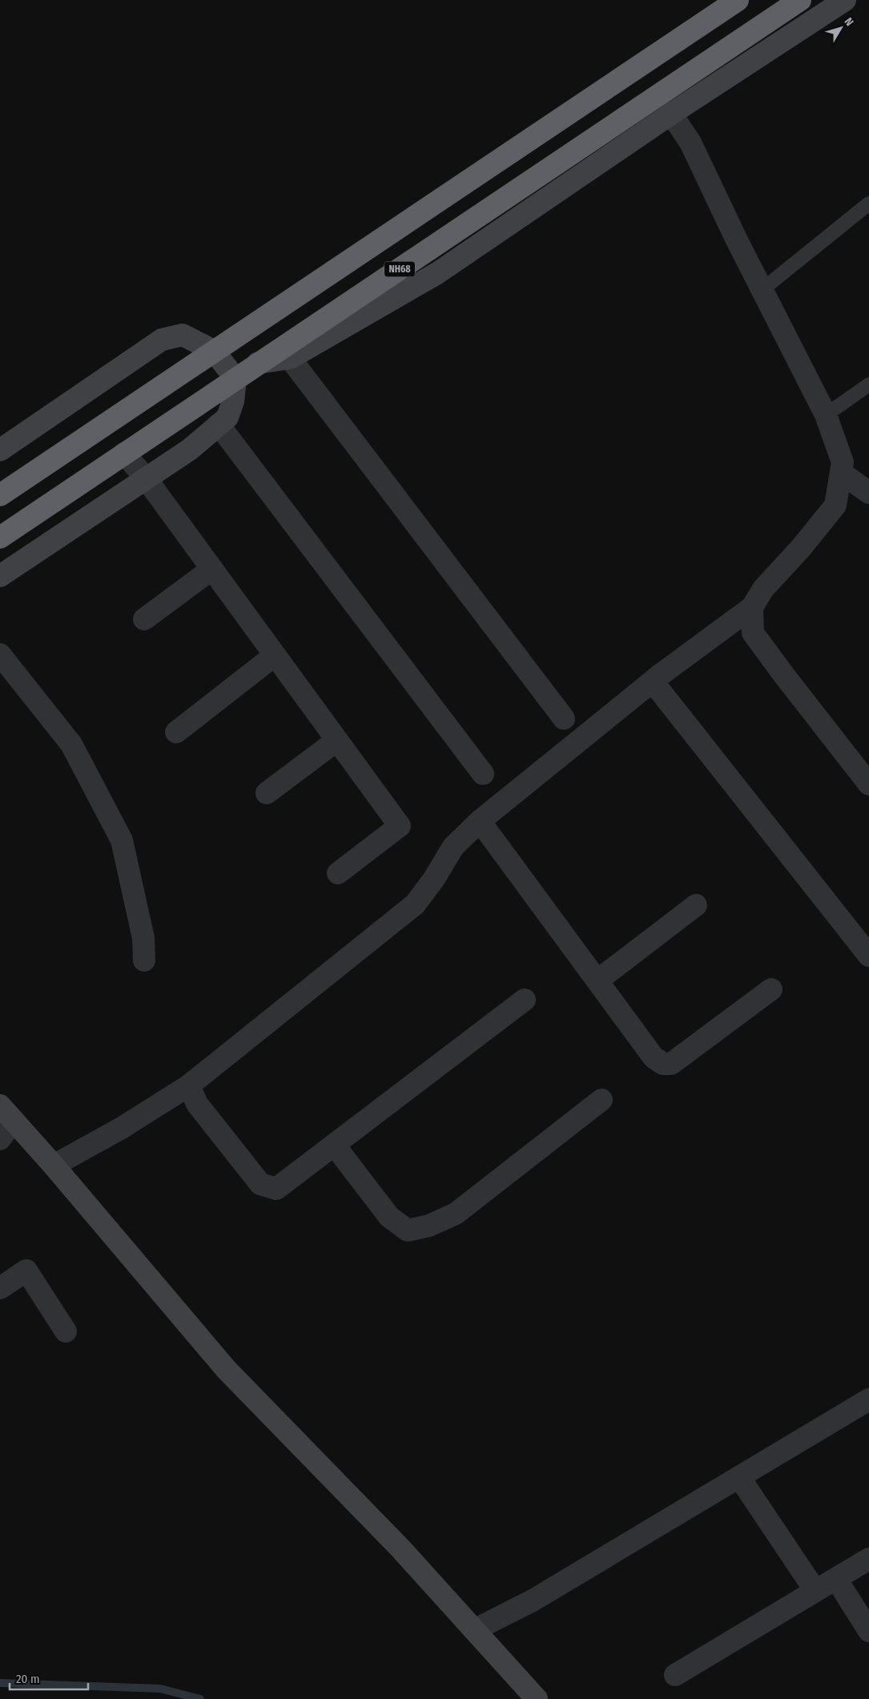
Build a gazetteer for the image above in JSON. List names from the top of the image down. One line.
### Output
{"streets":{"highway":["NH68"]},"scale_bar":"20 m","north":"top right"}
